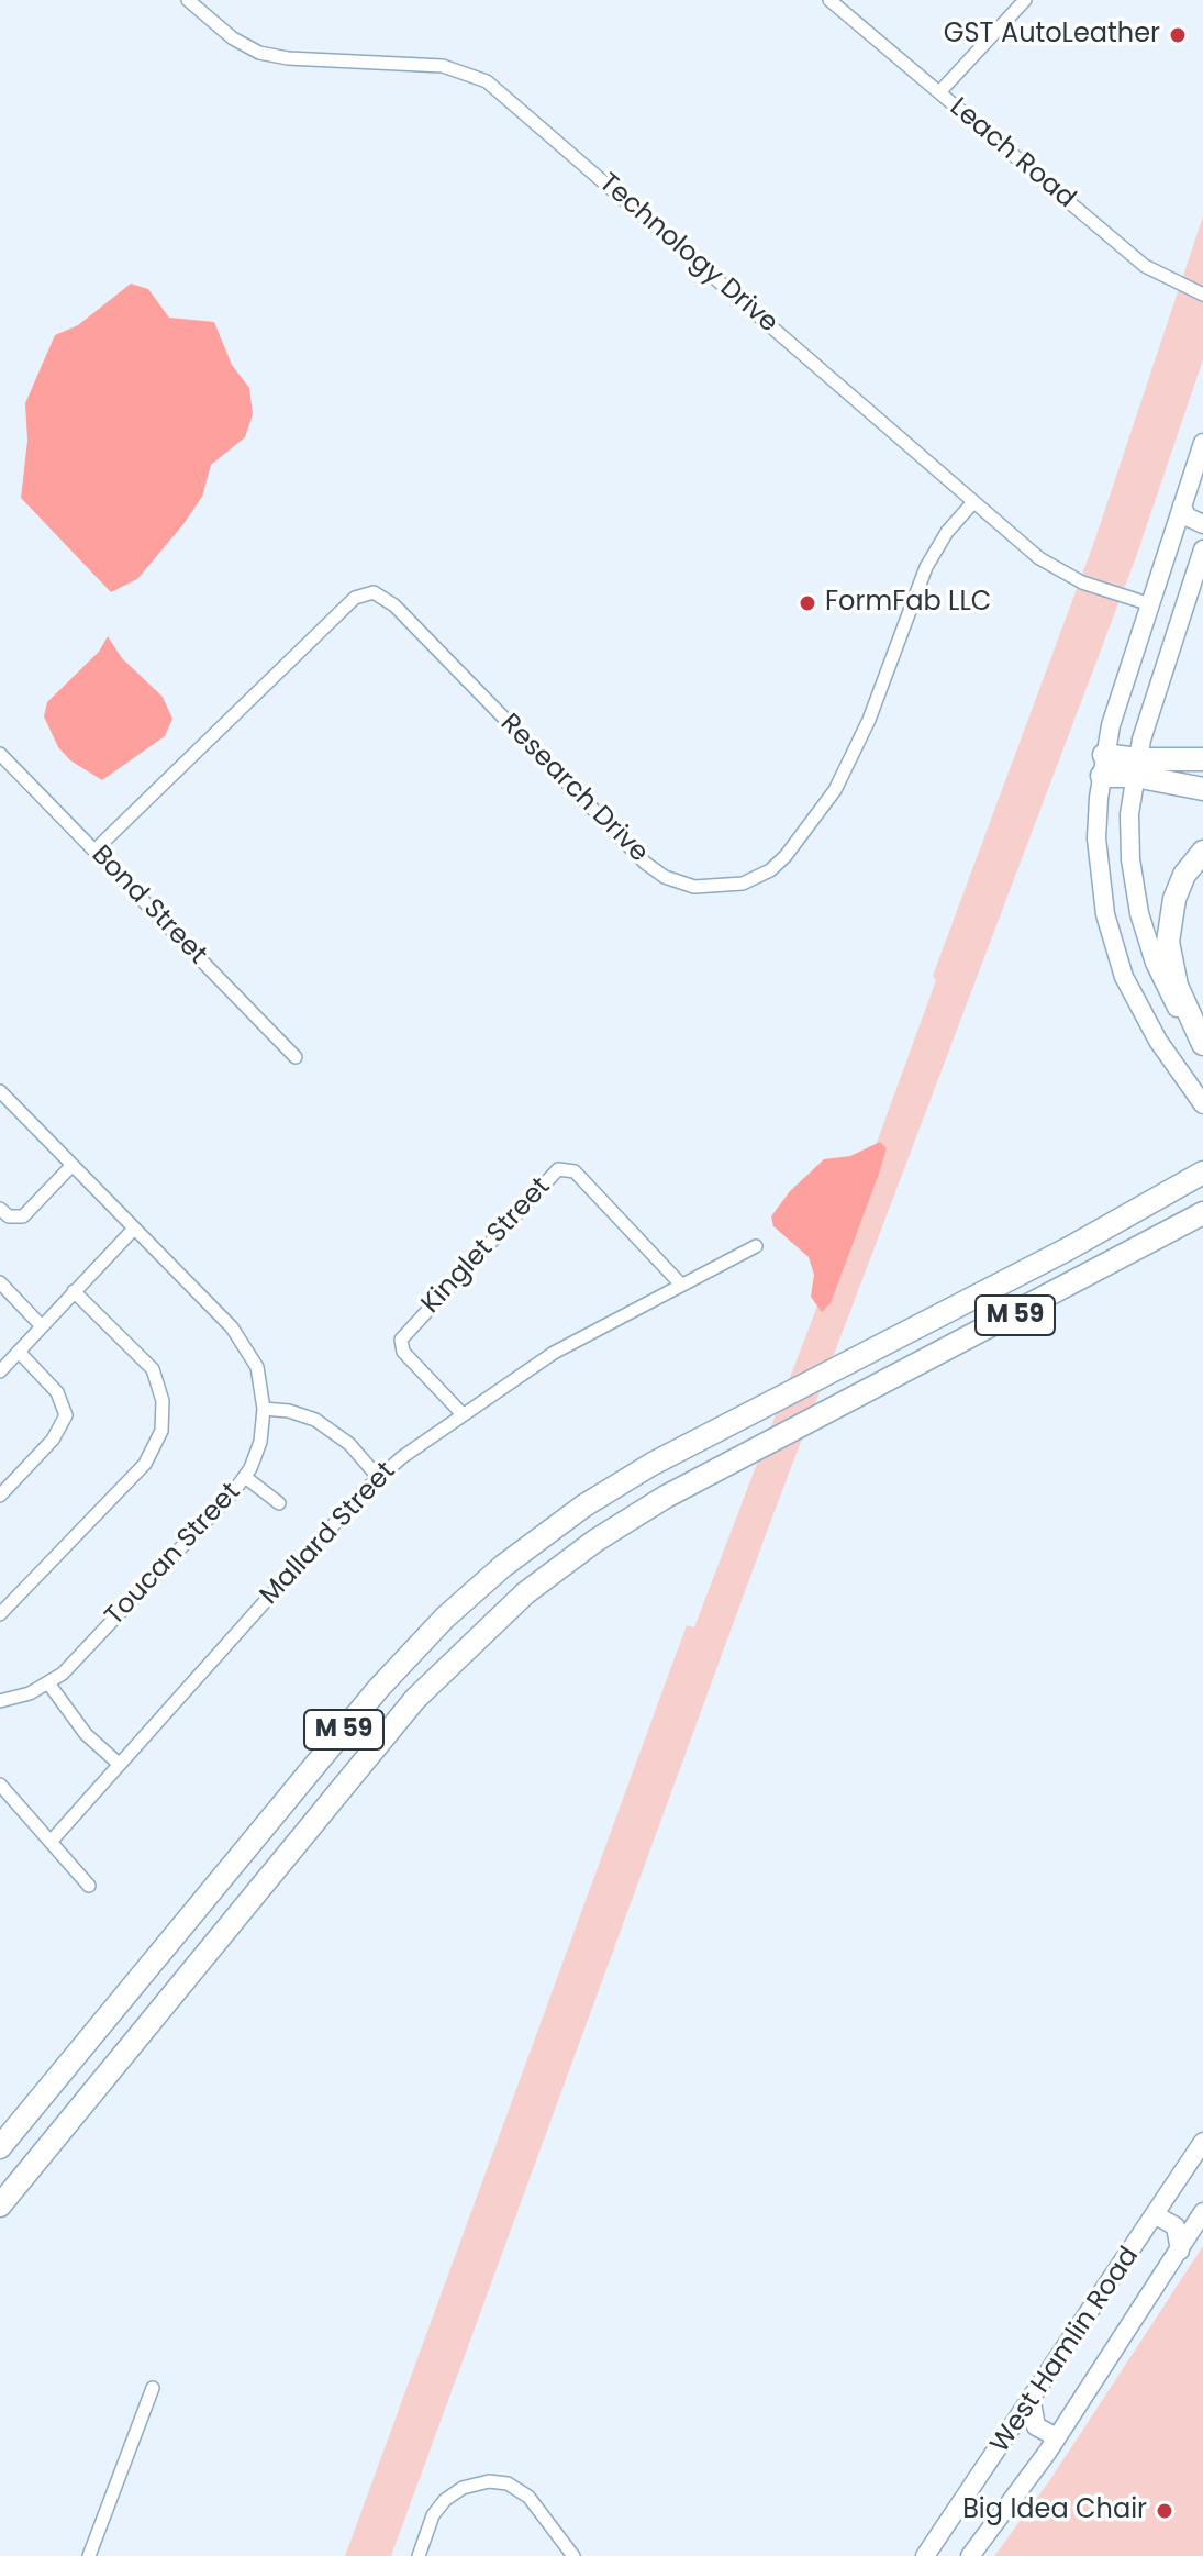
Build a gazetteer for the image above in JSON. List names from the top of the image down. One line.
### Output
{"streets":{"highway":["M 59"],"main road":["West Hamlin Road"],"street":["Leach Road","Technology Drive","Research Drive","Bond Street","Kinglet Street","Mallard Street","Toucan Street"]},"crossings":[["Technology Drive","Research Drive"],["Research Drive","Bond Street"],["Kinglet Street","Mallard Street"]],"places":["GST AutoLeather","FormFab LLC","Big Idea Chair"]}
